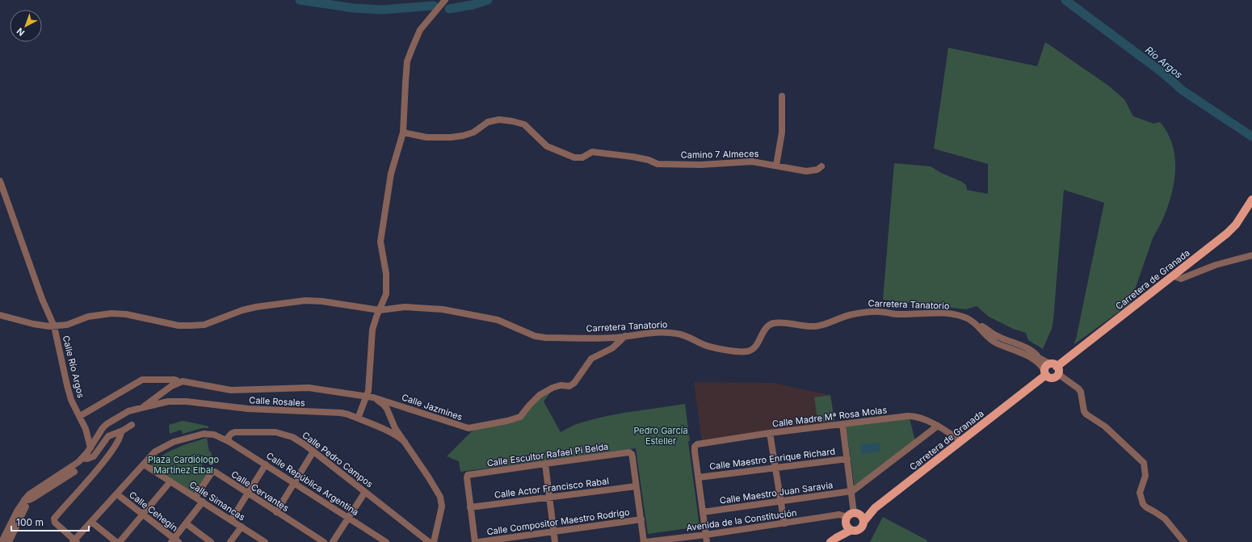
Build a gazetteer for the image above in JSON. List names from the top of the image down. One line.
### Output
{"streets":{"main road":["Carretera de Granada"],"street":["Camino 7 Almeces","Carretera Tanatorio","Calle Río Argos","Calle Rosales","Calle Jazmines","Calle Madre Mª Rosa Molas","Calle Escultor Rafael Pi Belda","Calle Maestro Enrique Richard","Calle Pedro Campos","Calle República Argentina","Calle Actor Francisco Rabal","Calle Cervantes","Calle Maestro Juan Saravia","Calle Simancas","Calle Cehegín","Avenida de la Constitución","Calle Compositor Maestro Rodrigo"]},"crossings":[["Carretera de Granada","Calle Madre Mª Rosa Molas"],["Carretera de Granada","Avenida de la Constitución"],["Carretera Tanatorio","Calle Río Argos"],["Carretera Tanatorio","Calle Jazmines"],["Calle Río Argos","Calle Rosales"],["Calle Río Argos","Calle Jazmines"],["Calle Madre Mª Rosa Molas","Calle Maestro Enrique Richard"],["Calle Escultor Rafael Pi Belda","Calle Actor Francisco Rabal"],["Calle Pedro Campos","Calle República Argentina"],["Calle República Argentina","Calle Simancas"],["Calle República Argentina","Calle Cehegín"],["Calle Cervantes","Calle Simancas"]],"water":["Río Argos"],"parks":["Pedro García Esteller","Plaza Cardiólogo Martínez Elbal"],"scale_bar":"100 m","north":"bottom left"}
